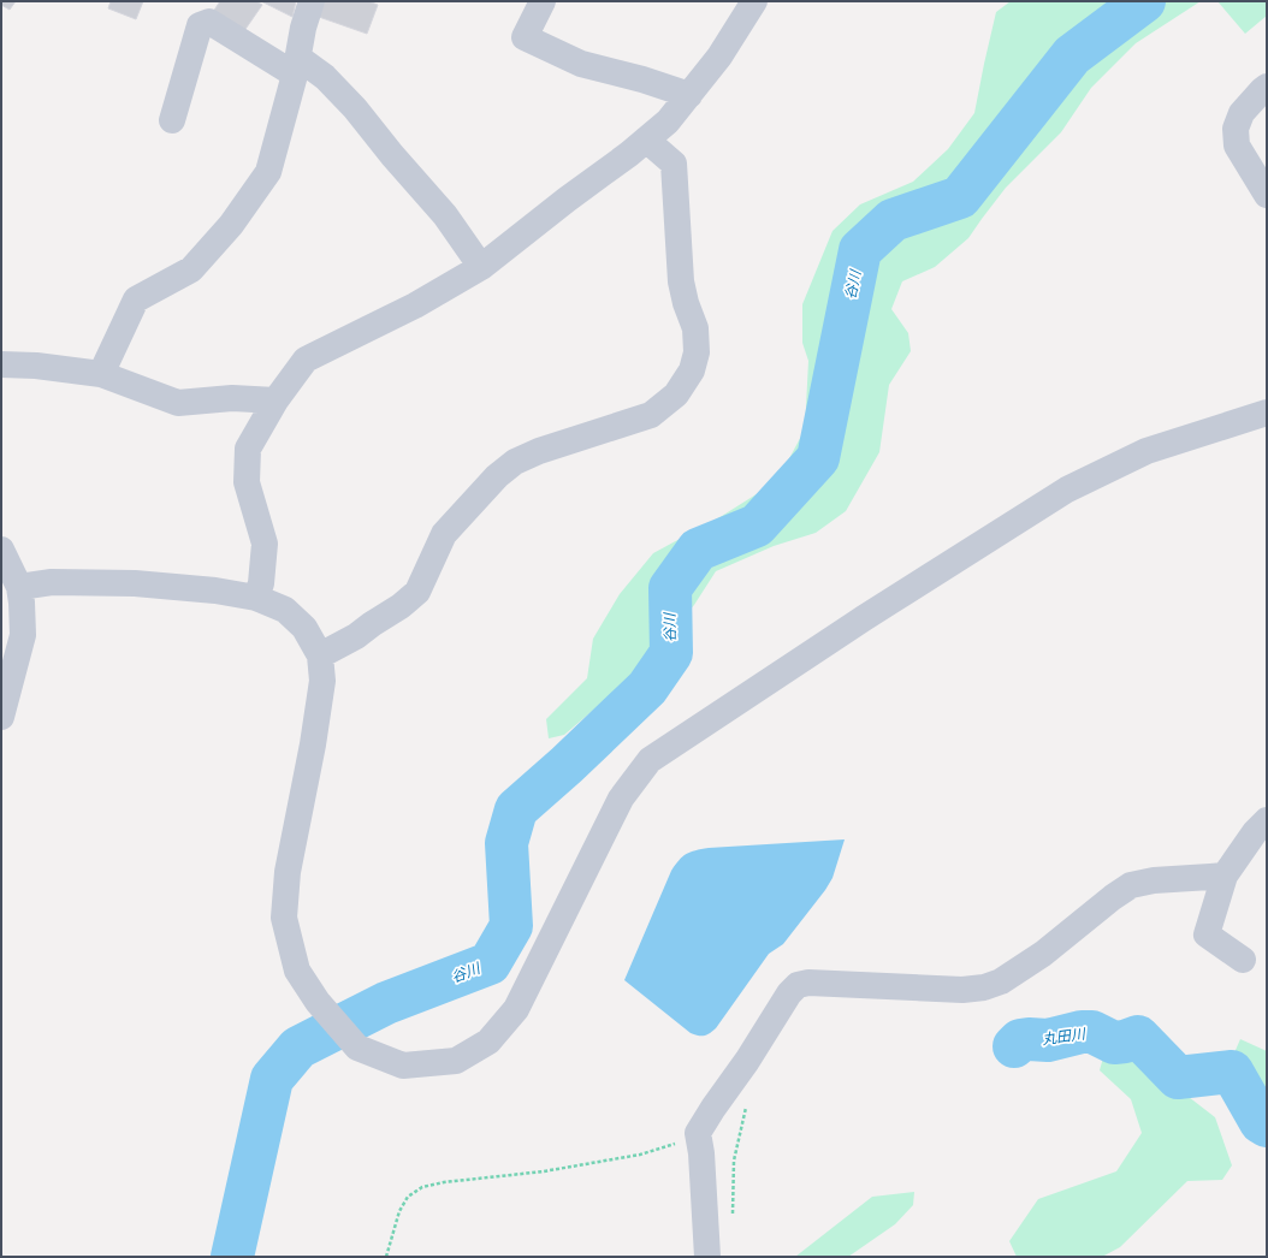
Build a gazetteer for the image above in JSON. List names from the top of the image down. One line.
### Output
{"water":["谷川","丸田川"]}
